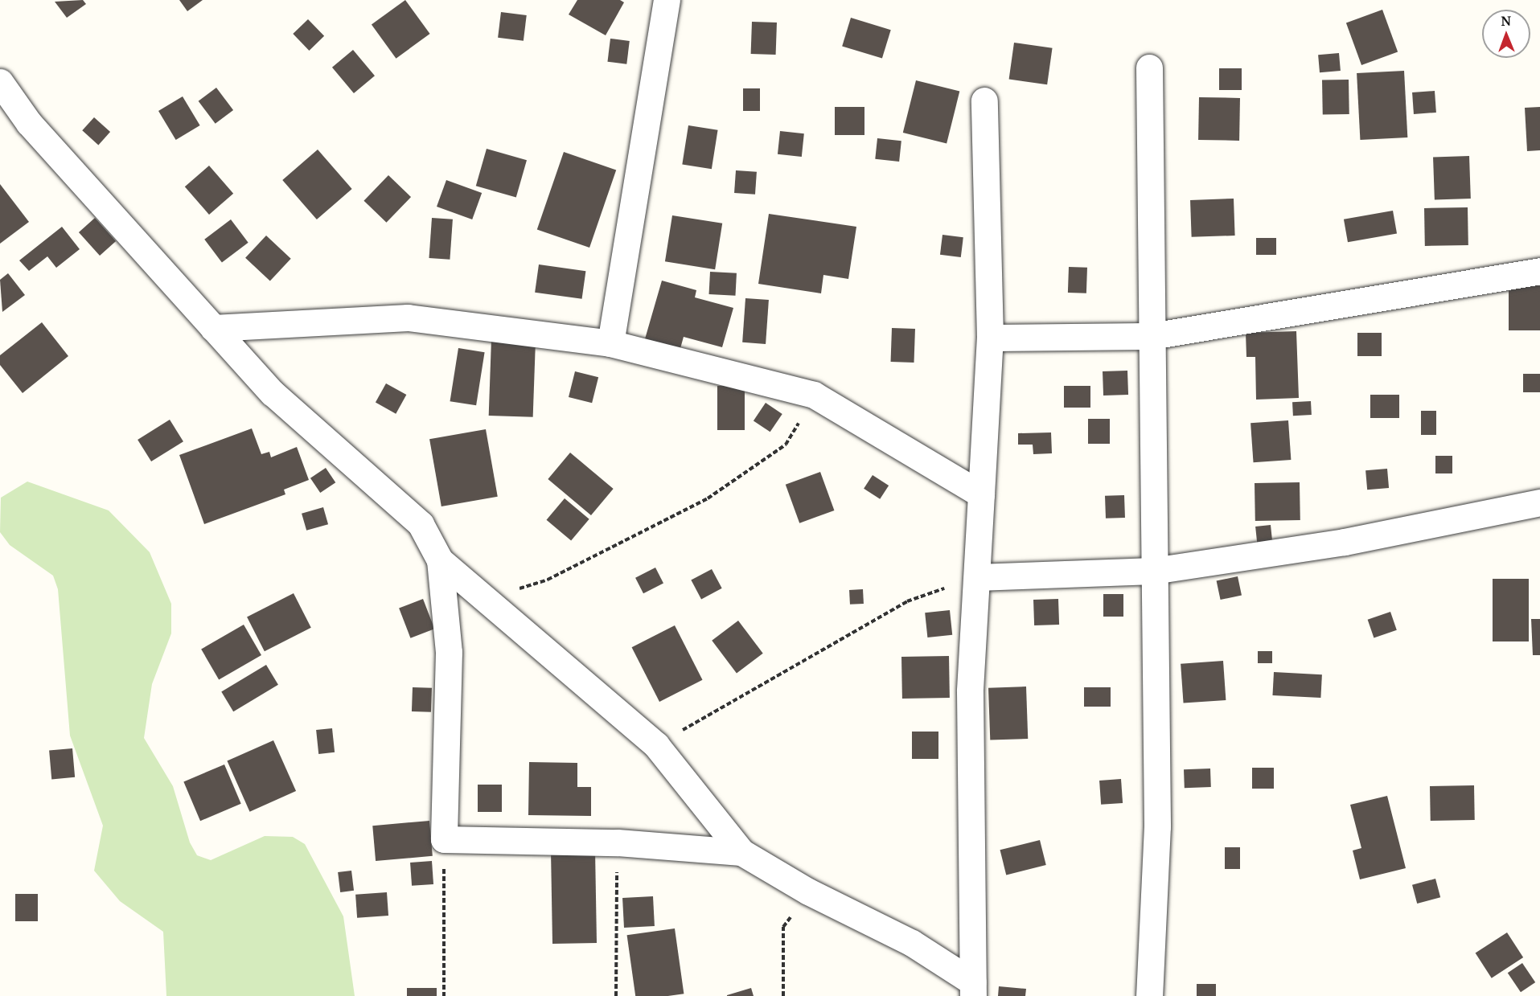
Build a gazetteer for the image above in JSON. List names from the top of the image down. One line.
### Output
{"north":"top"}
